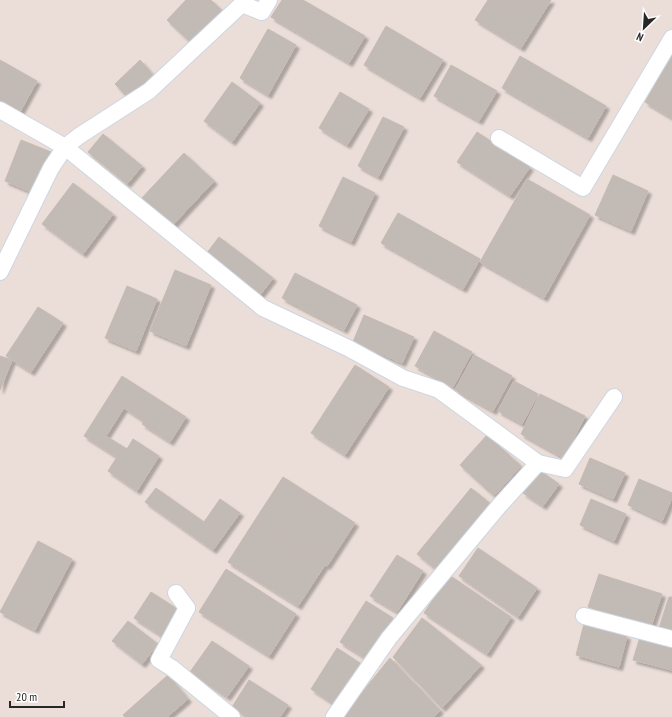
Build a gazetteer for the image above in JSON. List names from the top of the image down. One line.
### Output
{"scale_bar":"20 m","north":"bottom left"}
